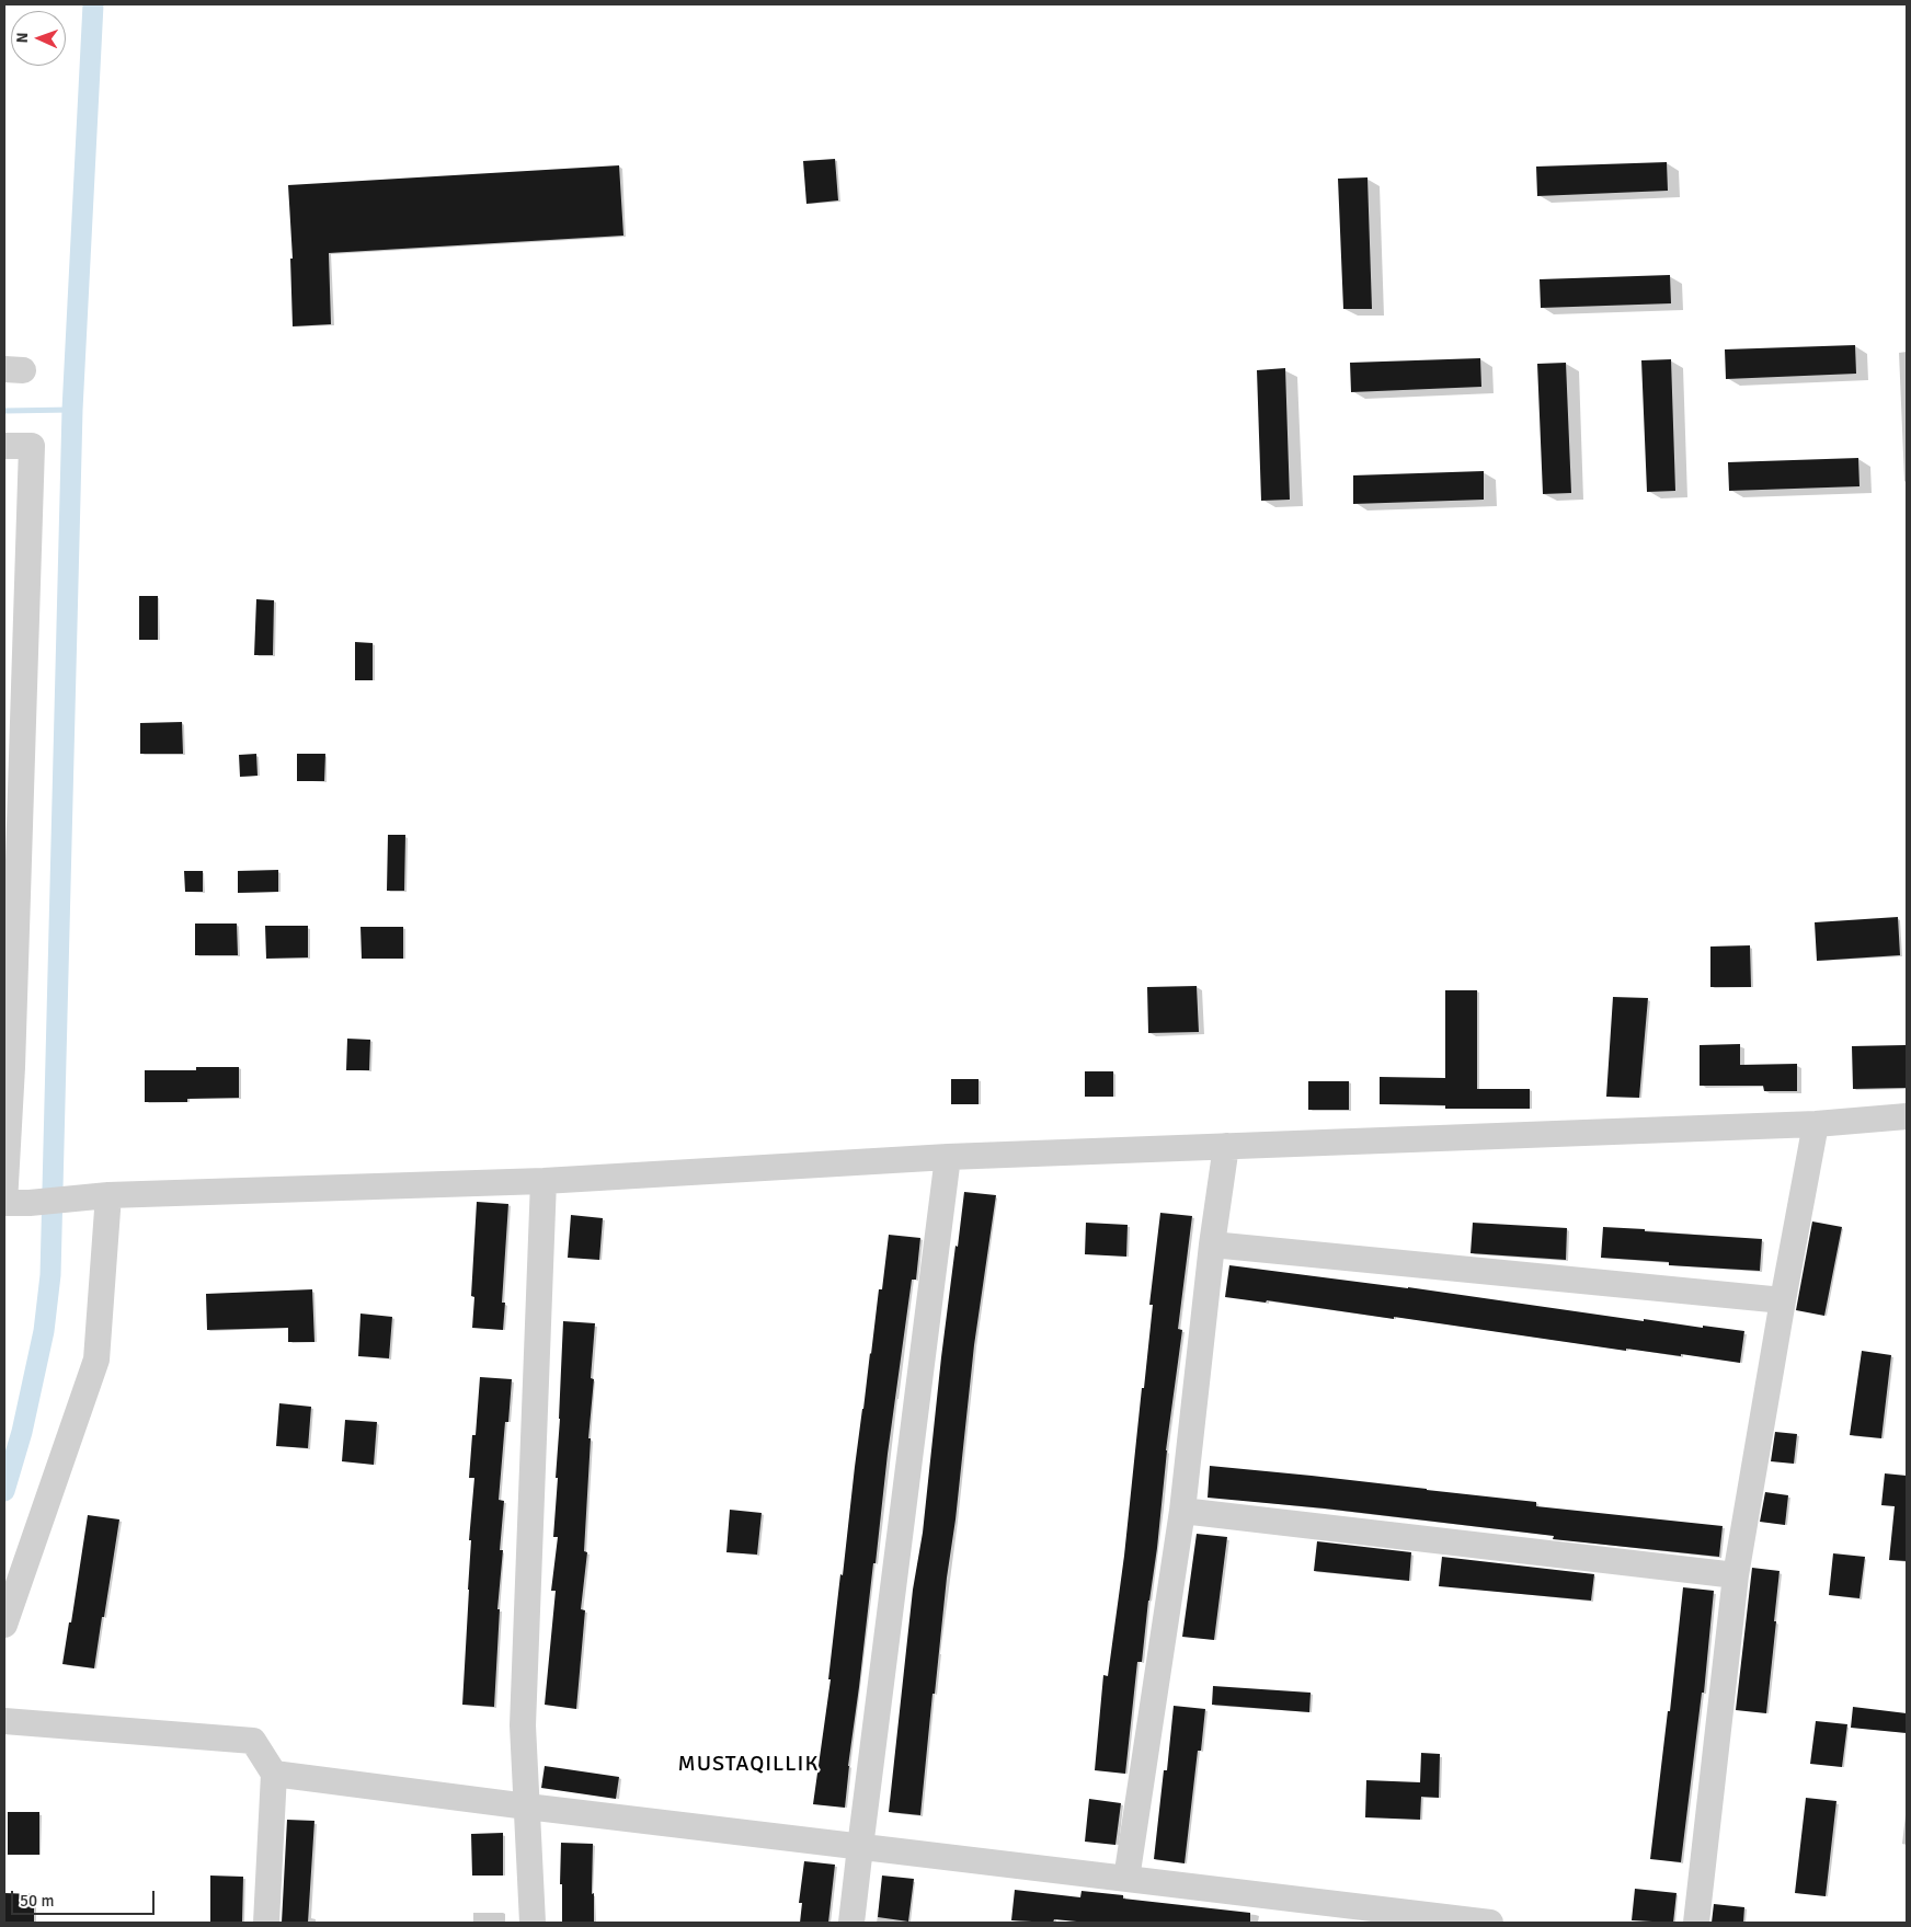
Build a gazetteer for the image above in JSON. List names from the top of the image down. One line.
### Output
{"districts":["MUSTAQILLIK"],"scale_bar":"50 m","north":"left"}
